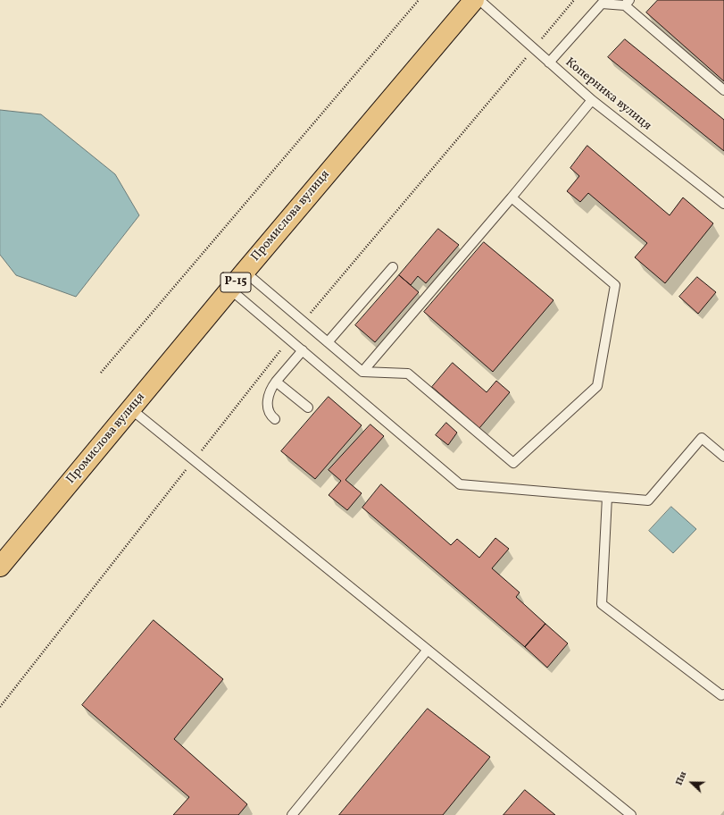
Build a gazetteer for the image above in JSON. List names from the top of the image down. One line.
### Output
{"streets":{"main road":["Промислова вулиця","Р-15"],"lane":["Коперника вулиця"]},"north":"left"}
